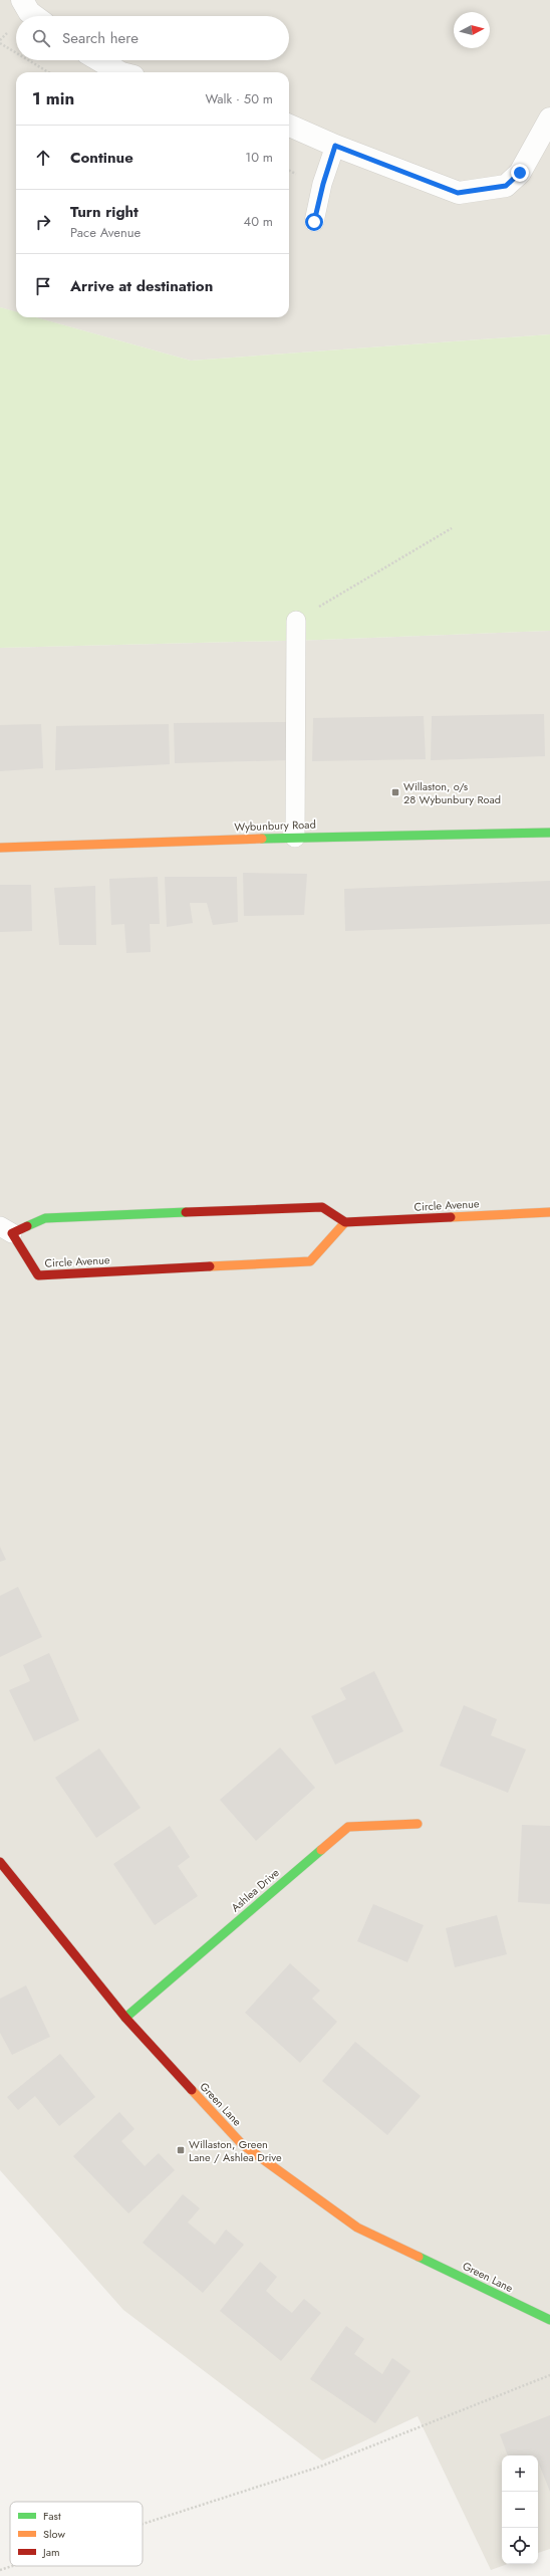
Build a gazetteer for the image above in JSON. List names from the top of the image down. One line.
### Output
{"streets":{"street":["Wybunbury Road","Circle Avenue","Ashlea Drive","Green Lane"]},"crossings":[["Ashlea Drive","Green Lane"]],"places":{"transit":["Willaston, o/s 28 Wybunbury Road","Willaston, Green Lane / Ashlea Drive"]},"legend":["Fast","Slow","Jam"],"north":"right","page":{"search":"Search here","heading":["1 min","Walk · 50 m"],"list":[["Continue","10 m"],["Turn right","Pace Avenue","40 m"],"Arrive at destination"],"map_buttons":["+","−"]}}
